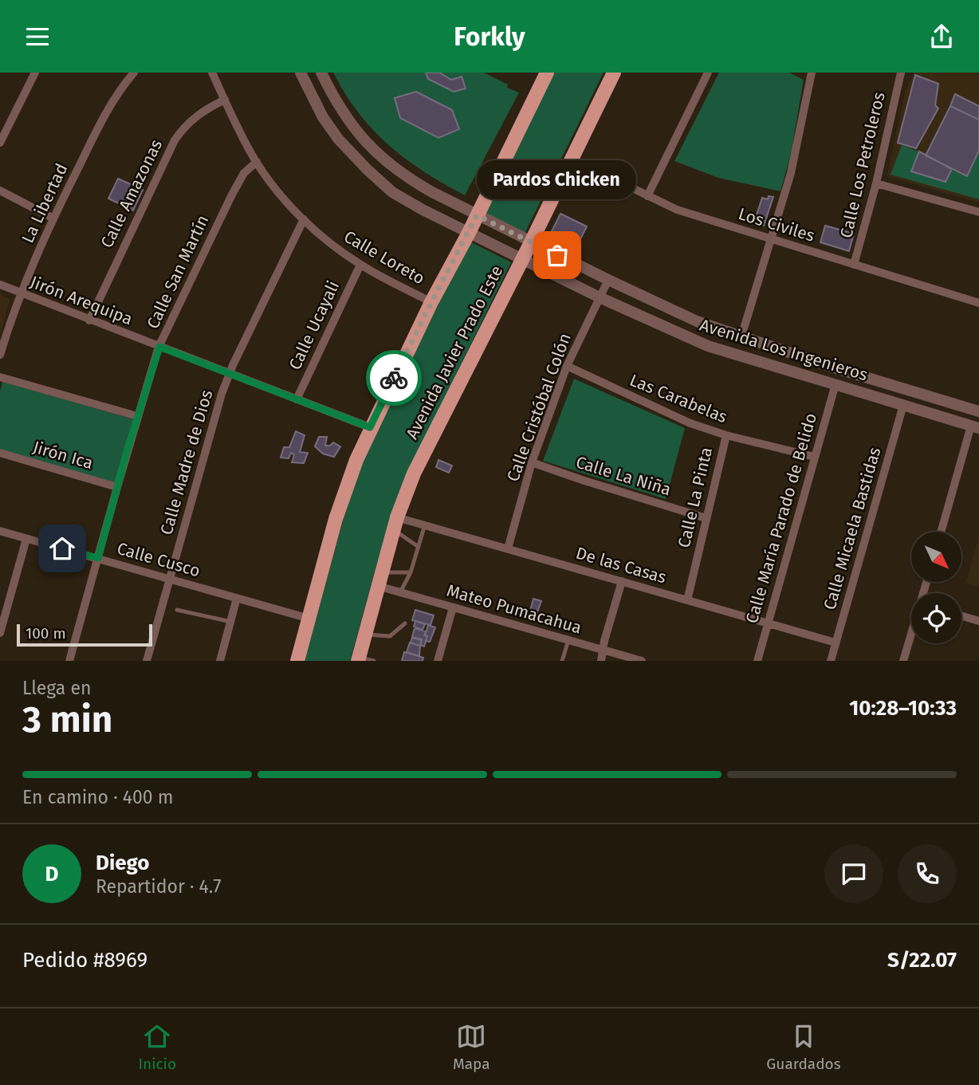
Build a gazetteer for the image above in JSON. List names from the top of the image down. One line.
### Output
{"streets":{"main road":["Avenida Javier Prado Este"],"street":["Calle Los Petroleros","Calle Amazonas","La Libertad","Los Civiles","Calle Loreto","Calle San Martín","Jirón Arequipa","Calle Ucayali","Avenida Los Ingenieros","Las Carabelas","Calle Cristóbal Colón","Jirón Ica","Calle Madre de Dios","Calle La Niña","Calle La Pinta","Calle María Parado de Belido","Calle Micaela Bastidas","Calle Cusco","De las Casas","Mateo Pumacahua"]},"crossings":[["Calle Los Petroleros","Los Civiles"],["Calle Amazonas","Calle Loreto"],["Calle Amazonas","Jirón Arequipa"],["La Libertad","Jirón Arequipa"],["Los Civiles","Avenida Javier Prado Este"],["Calle Loreto","Calle San Martín"],["Calle Loreto","Calle Ucayali"],["Calle Loreto","Calle Madre de Dios"],["Calle San Martín","Jirón Arequipa"],["Calle San Martín","Jirón Ica"],["Calle San Martín","Calle Cusco"],["Jirón Arequipa","Calle Ucayali"],["Jirón Arequipa","Calle Madre de Dios"],["Avenida Los Ingenieros","Avenida Javier Prado Este"],["Avenida Los Ingenieros","Calle Cristóbal Colón"],["Avenida Los Ingenieros","Calle María Parado de Belido"],["Avenida Los Ingenieros","Calle Micaela Bastidas"],["Avenida Javier Prado Este","De las Casas"],["Avenida Javier Prado Este","Mateo Pumacahua"],["Las Carabelas","Calle Cristóbal Colón"],["Las Carabelas","Calle La Pinta"],["Las Carabelas","Calle María Parado de Belido"],["Calle Cristóbal Colón","Calle La Niña"],["Calle Cristóbal Colón","De las Casas"],["Calle Madre de Dios","Calle Cusco"],["Calle La Niña","Calle La Pinta"],["Calle La Pinta","De las Casas"],["Calle María Parado de Belido","De las Casas"],["Calle Micaela Bastidas","De las Casas"]],"places":["Pardos Chicken"],"scale_bar":"100 m","north":"bottom right","page":{"header":"Forkly","bubble":"Pardos Chicken","scale":"100 m","heading":["3 min","Llega en","10:28–10:33"],"panel":["Diego","Repartidor · 4.7","Pedido #8969","S/22.07"],"bar":"En camino · 400 m","round":"D","tabs":["Inicio","Mapa","Guardados"]}}
